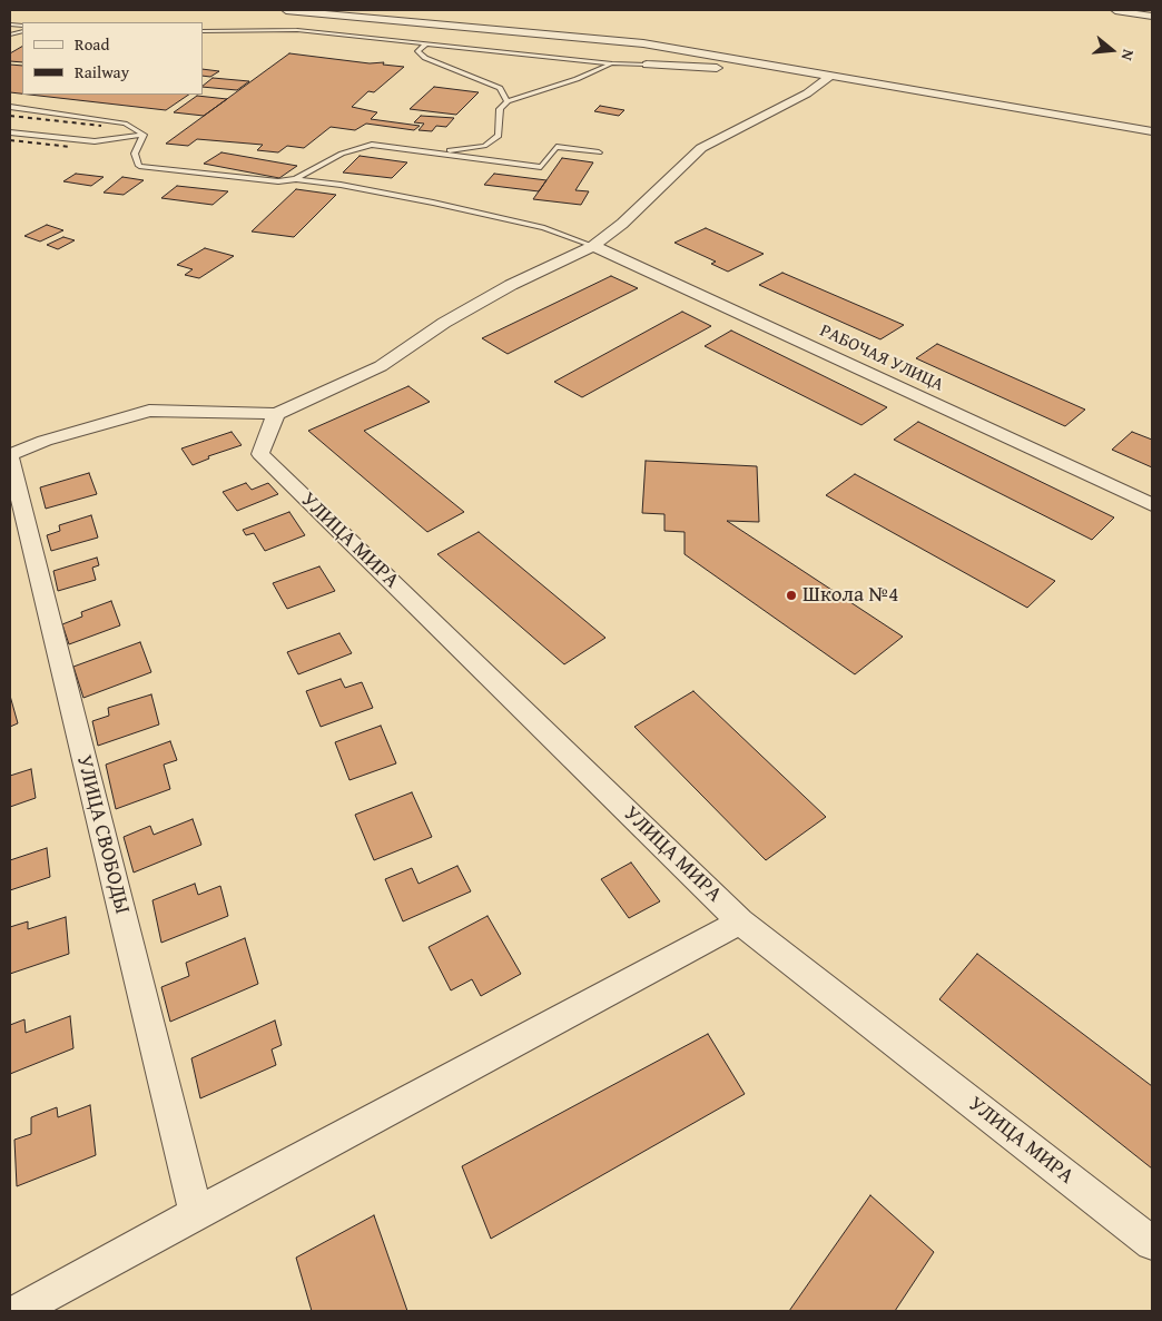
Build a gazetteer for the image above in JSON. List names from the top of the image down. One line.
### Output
{"streets":{"street":["РАБОЧАЯ УЛИЦА","УЛИЦА МИРА","УЛИЦА СВОБОДЫ"]},"places":["Школа №4"],"legend":["Road","Railway"],"north":"right"}
